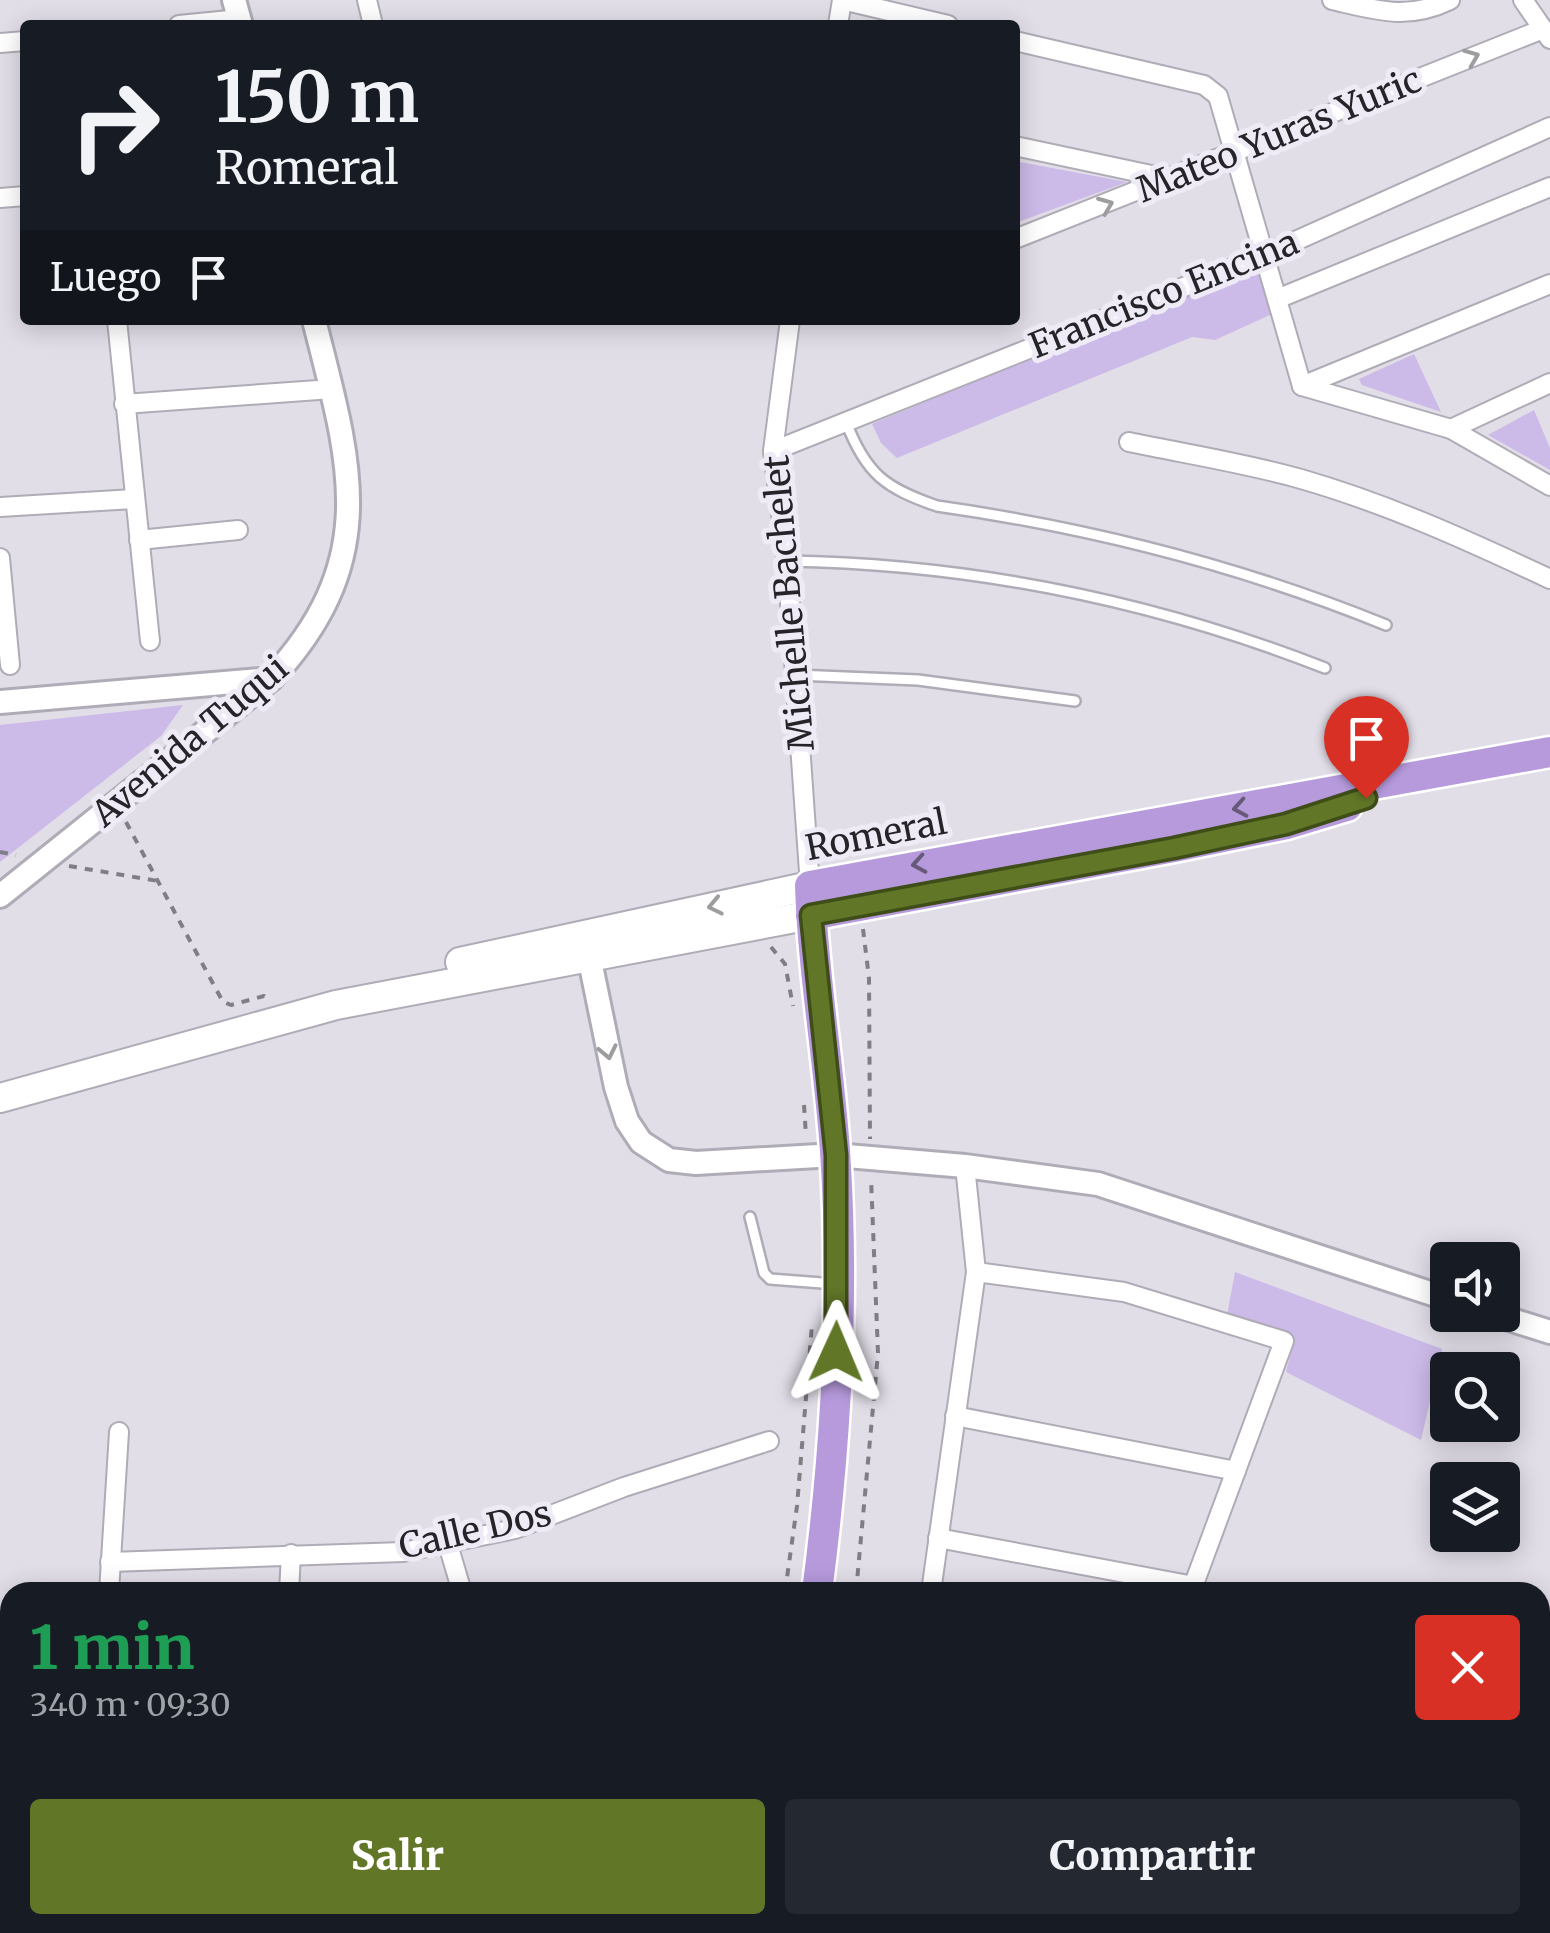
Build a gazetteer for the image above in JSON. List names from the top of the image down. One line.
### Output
{"streets":{"highway":["Romeral"],"street":["Mateo Yuras Yuric","Francisco Encina","Michelle Bachelet","Avenida Tuqui","Calle Dos"]},"crossings":[["Francisco Encina","Michelle Bachelet"],["Michelle Bachelet","Romeral"]],"one_way":["Mateo Yuras Yuric"],"page":{"turn":["150 m","Romeral"],"then":"Luego","heading":["1 min","340 m · 09:30"],"buttons":["Salir","Compartir"]}}
